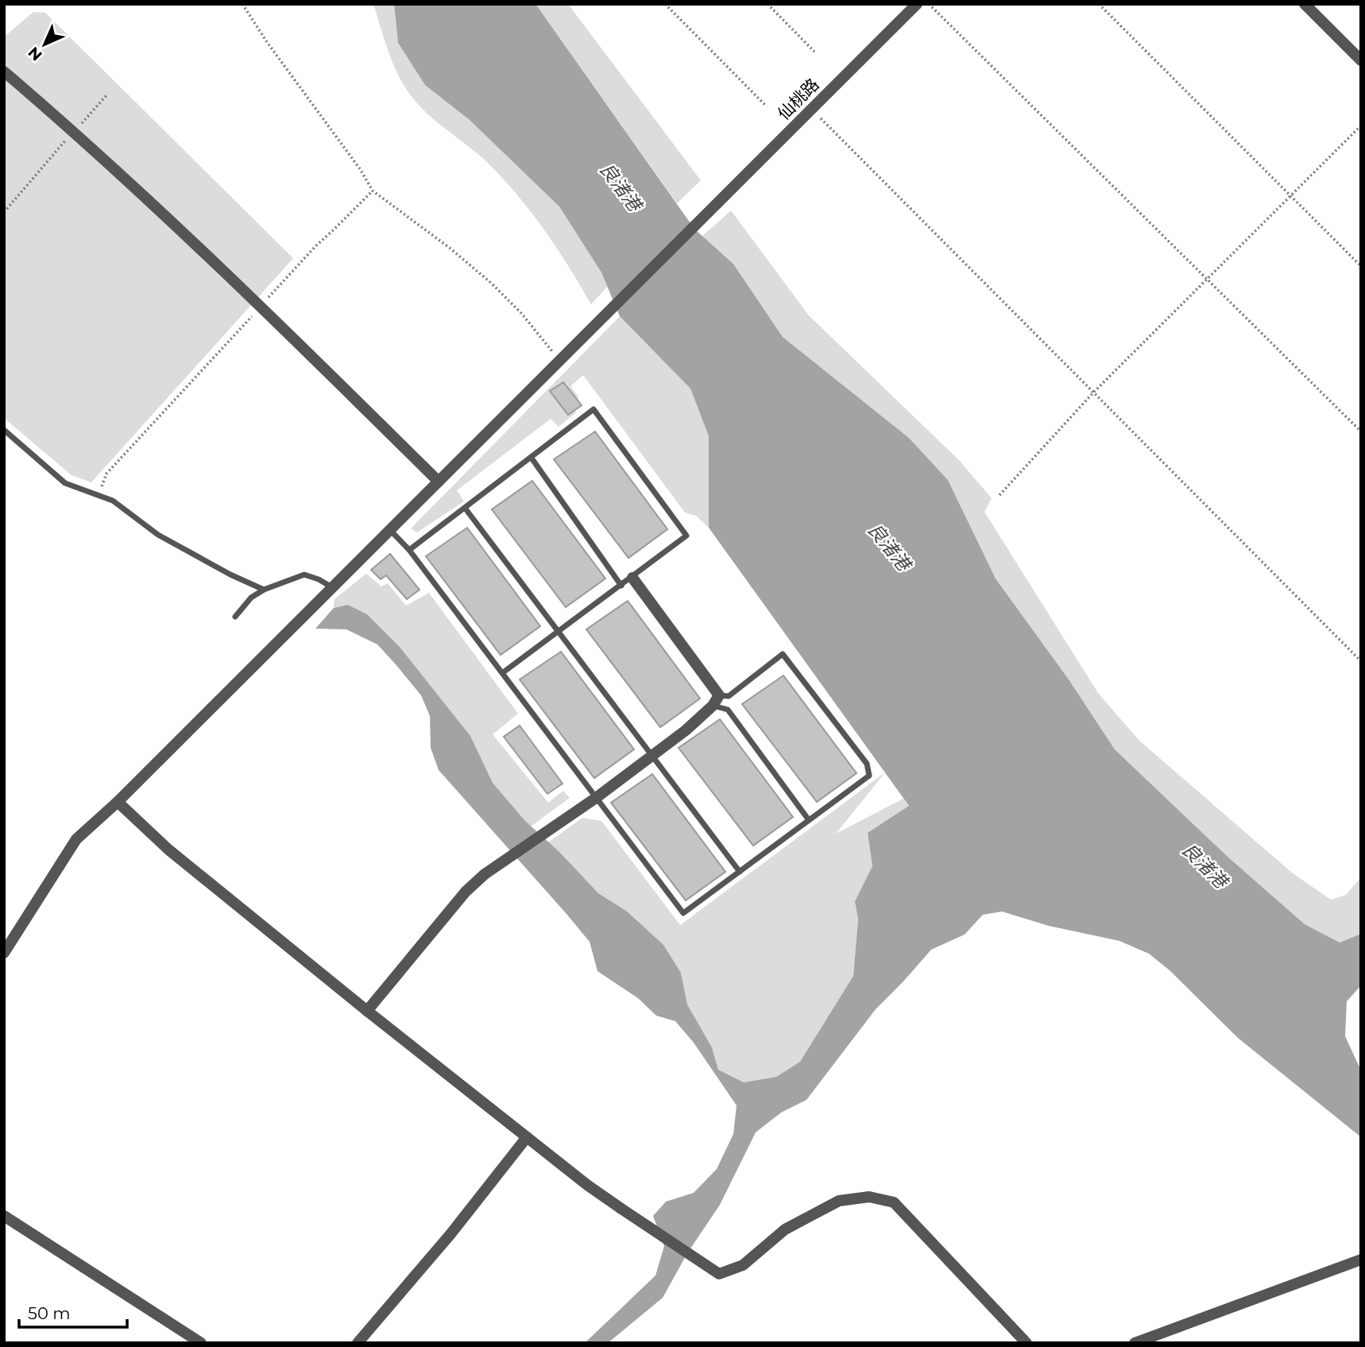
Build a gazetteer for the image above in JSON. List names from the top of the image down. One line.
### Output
{"streets":{"street":["仙桃路"]},"water":["良渚港"],"scale_bar":"50 m","north":"bottom left"}
